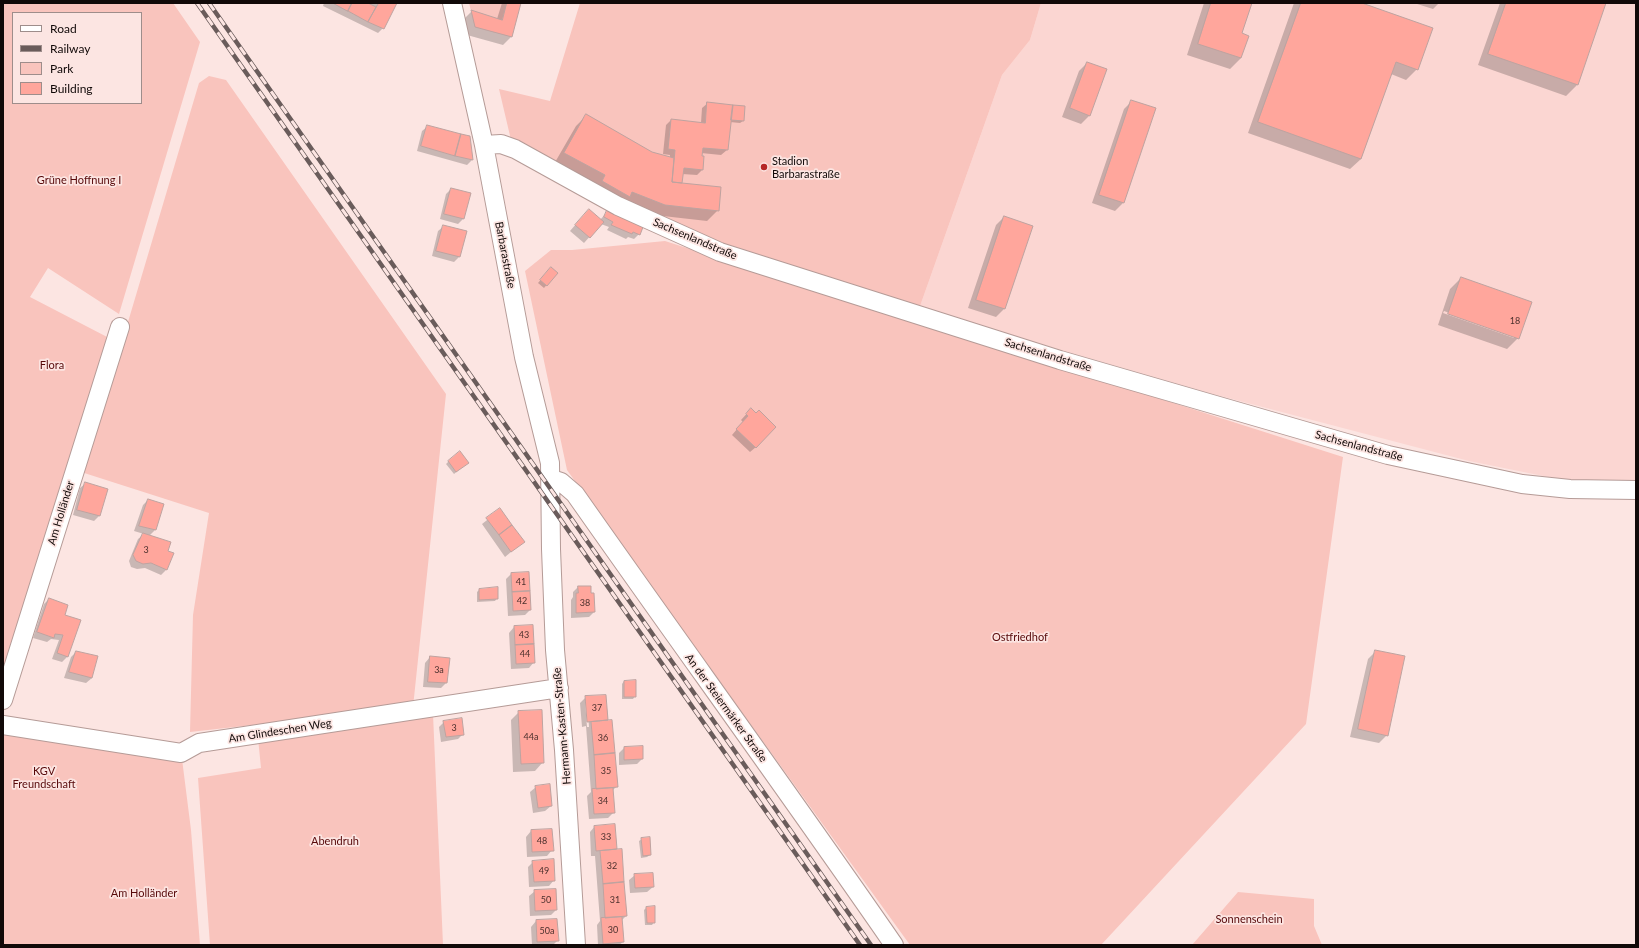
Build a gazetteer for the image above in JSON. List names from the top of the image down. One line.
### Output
{"streets":{"street":["Sachsenlandstraße","Barbarastraße","Am Holländer","An der Steiermärker Straße","Hermann-Kasten-Straße","Am Glindeschen Weg"]},"crossings":[["Sachsenlandstraße","Barbarastraße"],["Barbarastraße","An der Steiermärker Straße"],["Barbarastraße","Hermann-Kasten-Straße"],["Hermann-Kasten-Straße","Am Glindeschen Weg"]],"parks":["Grüne Hoffnung I","Flora","Ostfriedhof","KGV Freundschaft","Abendruh","Am Holländer","Sonnenschein"],"places":["Stadion Barbarastraße"],"house_numbers":["18","3","41","42","38","43","44","3a","37","3","44a","36","35","34","33","48","32","49","50","31","30","50a"],"legend":["Road","Railway","Park","Building"]}
